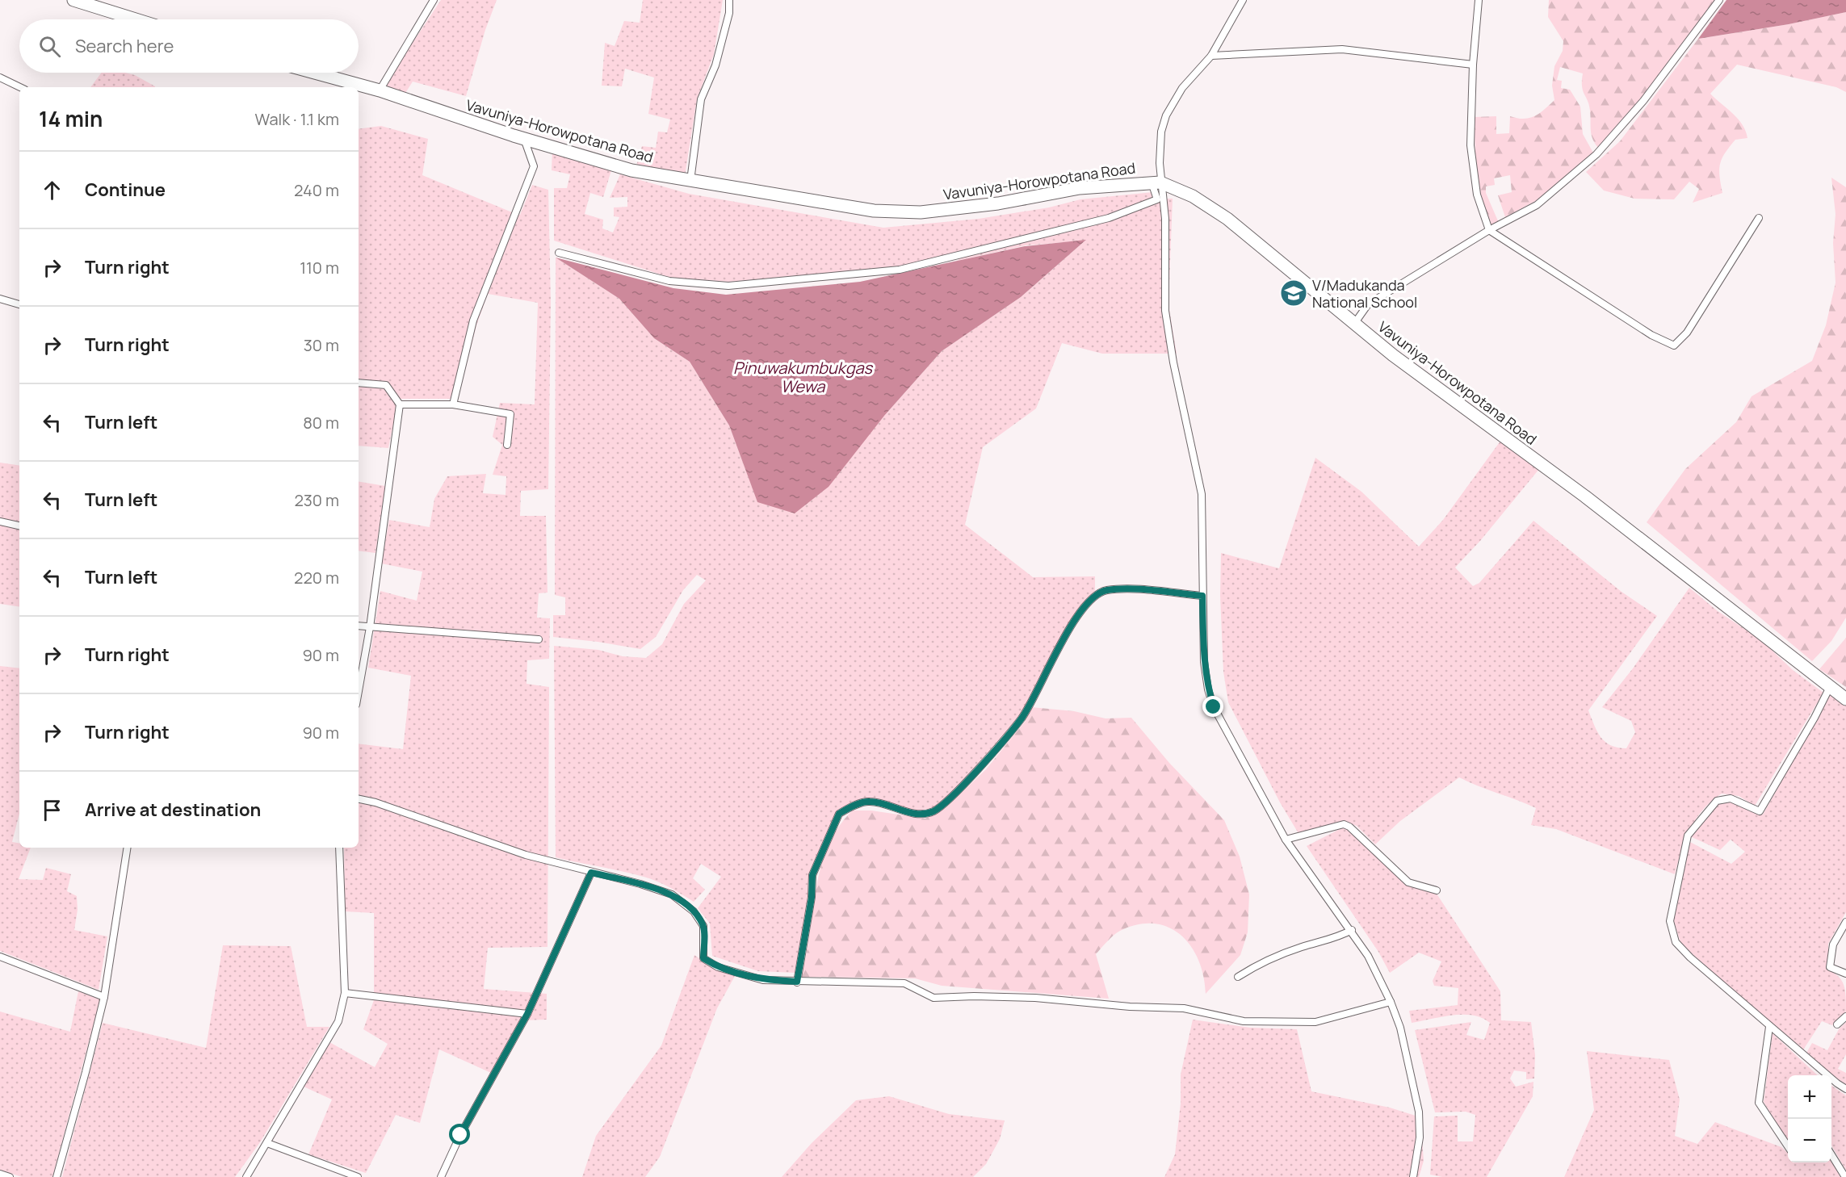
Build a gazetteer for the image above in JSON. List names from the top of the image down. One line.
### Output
{"streets":{"highway":["Vavuniya-Horowpotana Road"]},"water":["Pinuwakumbukgas Wewa"],"places":{"school or university":["V/Madukanda National School"]},"page":{"search":"Search here","heading":["14 min","Walk · 1.1 km"],"list":[["Continue","240 m"],["Turn right","110 m"],["Turn right","30 m"],["Turn left","80 m"],["Turn left","230 m"],["Turn left","220 m"],["Turn right","90 m"],["Turn right","90 m"],"Arrive at destination"],"map_buttons":["+","−"]}}
